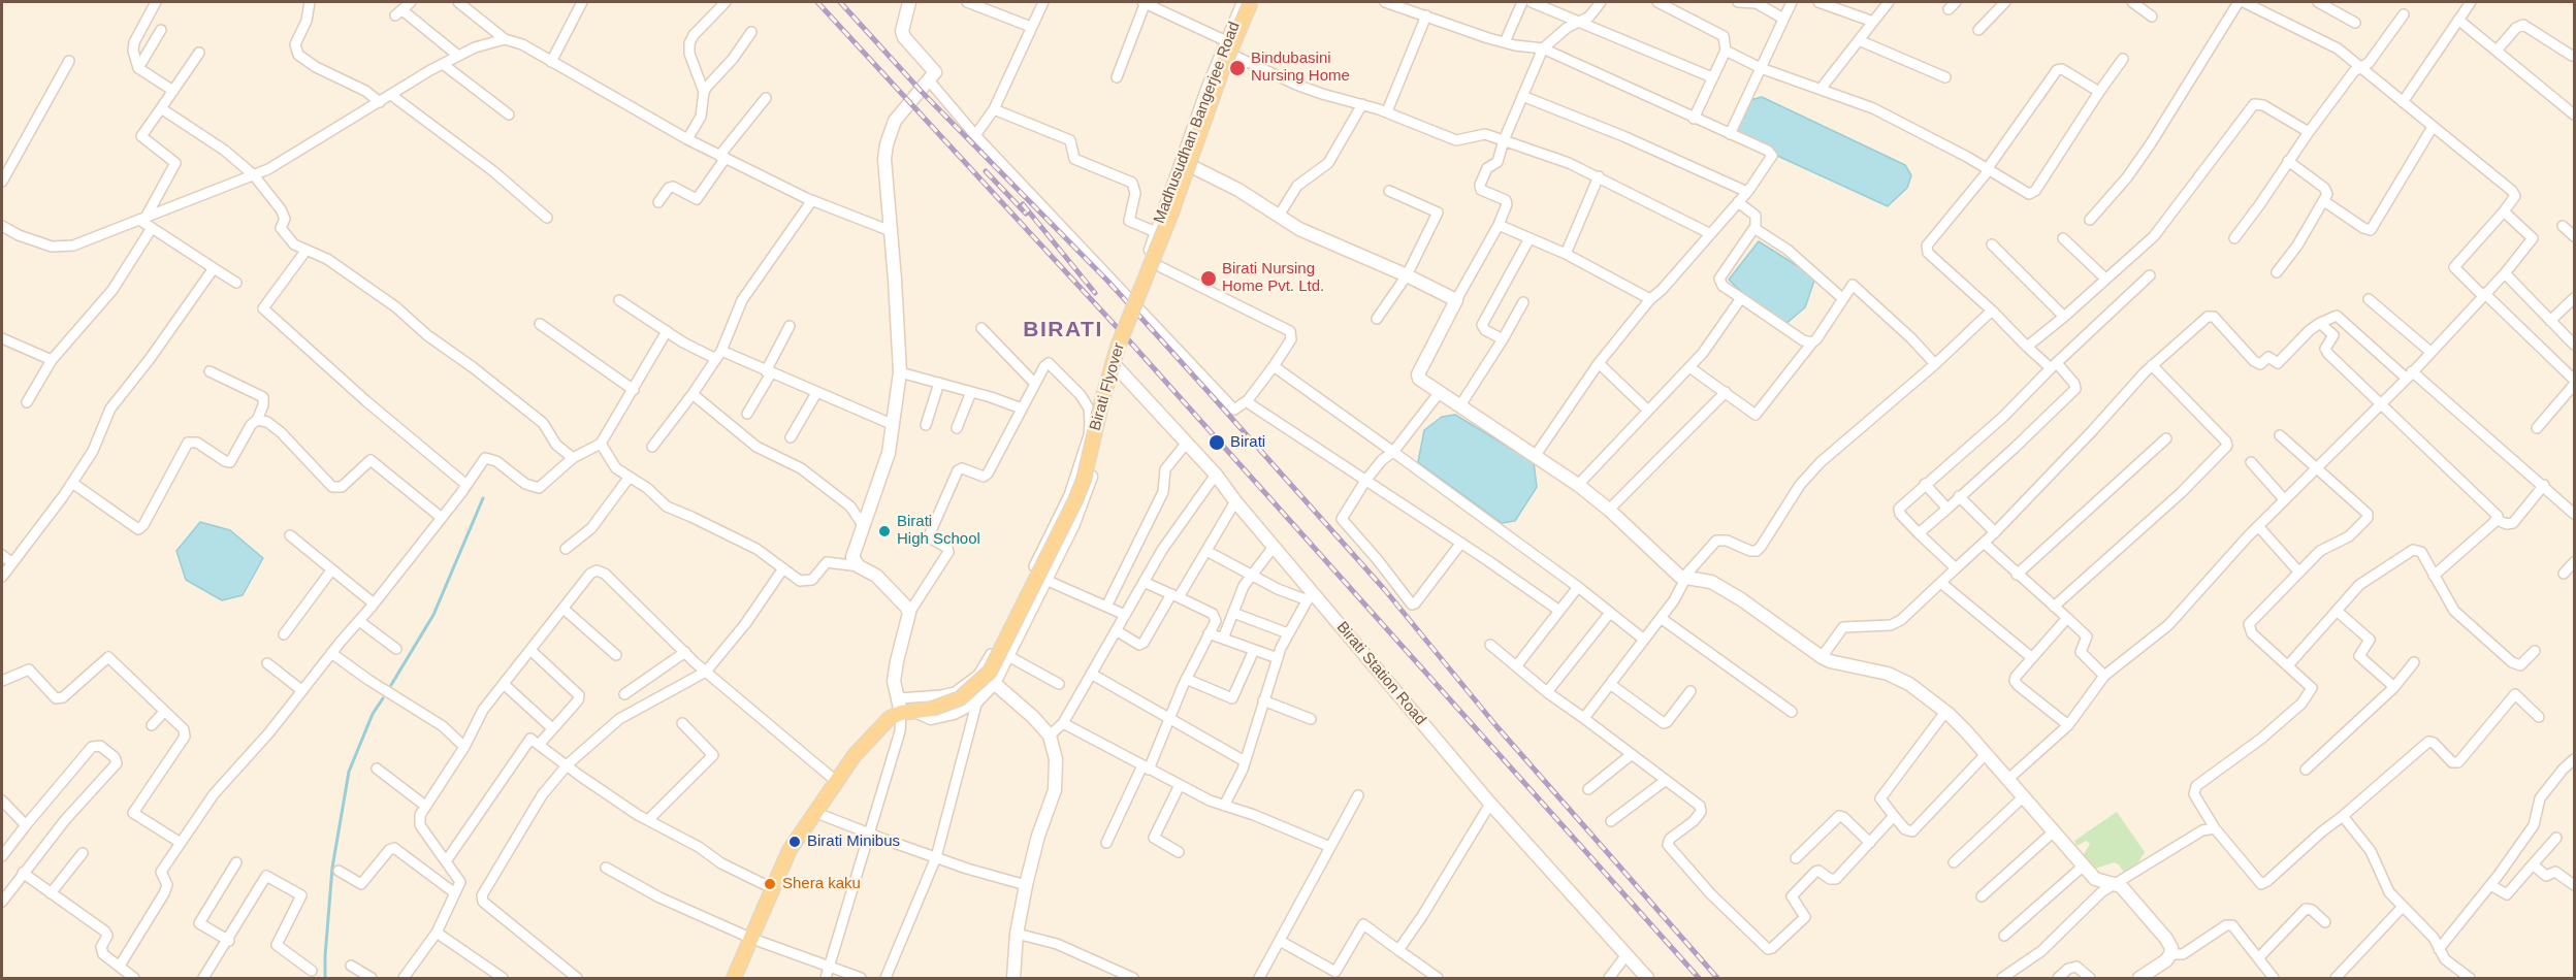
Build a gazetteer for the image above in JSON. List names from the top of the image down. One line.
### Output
{"streets":{"main road":["Birati Flyover"],"street":["Madhusudhan Bangerjee Road","Birati Station Road"]},"crossings":[["Madhusudhan Bangerjee Road","Birati Station Road"]],"districts":["BIRATI"],"places":["Bindubasini Nursing Home","Birati Nursing Home Pvt. Ltd.","Birati","Birati High School","Birati Minibus","Shera kaku"]}
